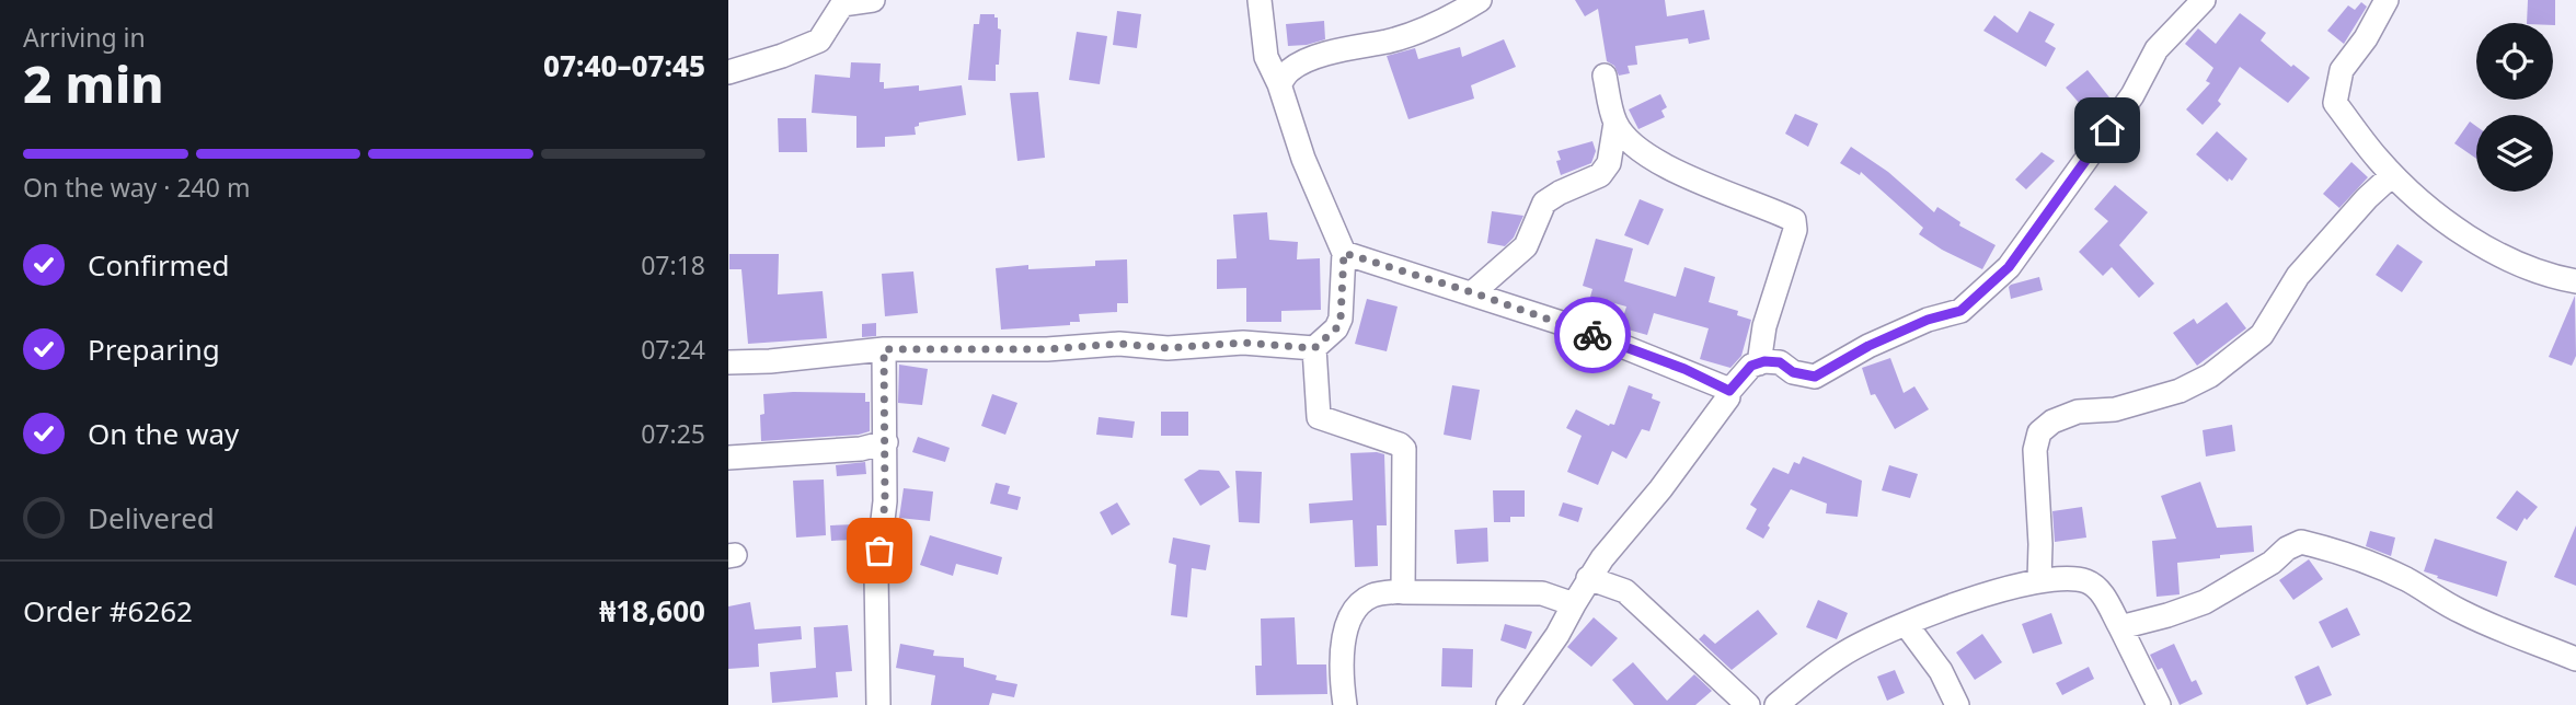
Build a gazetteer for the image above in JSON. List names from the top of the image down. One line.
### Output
{"page":{"heading":["2 min","Arriving in","07:40–07:45"],"panel":["Order #6262","₦18,600"],"bar":"On the way · 240 m","list":[["Confirmed","07:18"],["Preparing","07:24"],["On the way","07:25"],"Delivered"]}}
